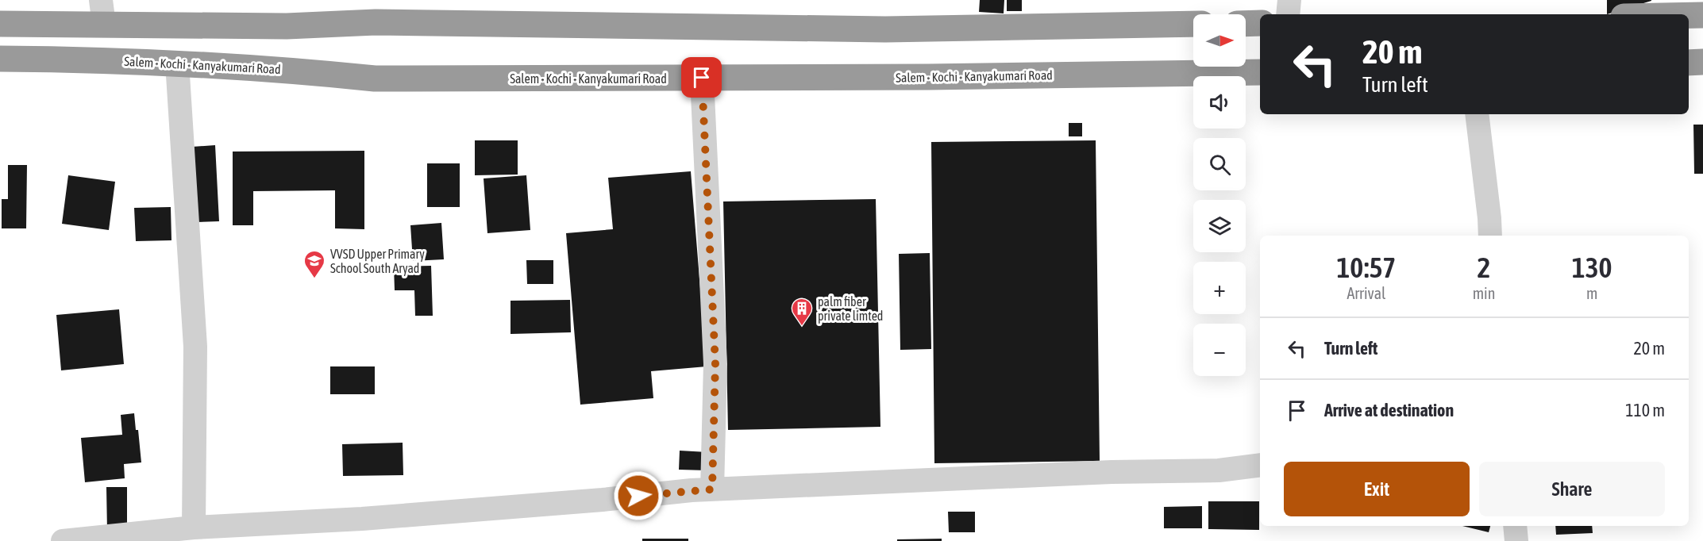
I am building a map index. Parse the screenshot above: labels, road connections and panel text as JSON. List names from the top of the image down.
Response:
{
  "streets": {
    "highway": ["Salem - Kochi - Kanyakumari Road"]
  },
  "places": {
    "school or university": ["VVSD Upper Primary School South Aryad"],
    "building": ["palm fiber private limted"]
  },
  "north": "right",
  "page": {
    "map_buttons": ["+", "−"],
    "turn": ["20 m", "Turn left"],
    "eta": [
      "10:57",
      "Arrival",
      "2",
      "min",
      "130",
      "m"
    ],
    "list": [
      {
        "name": "Turn left",
        "value": "20 m"
      },
      {
        "name": "Arrive at destination",
        "value": "110 m"
      }
    ],
    "buttons": ["Exit", "Share"]
  }
}
